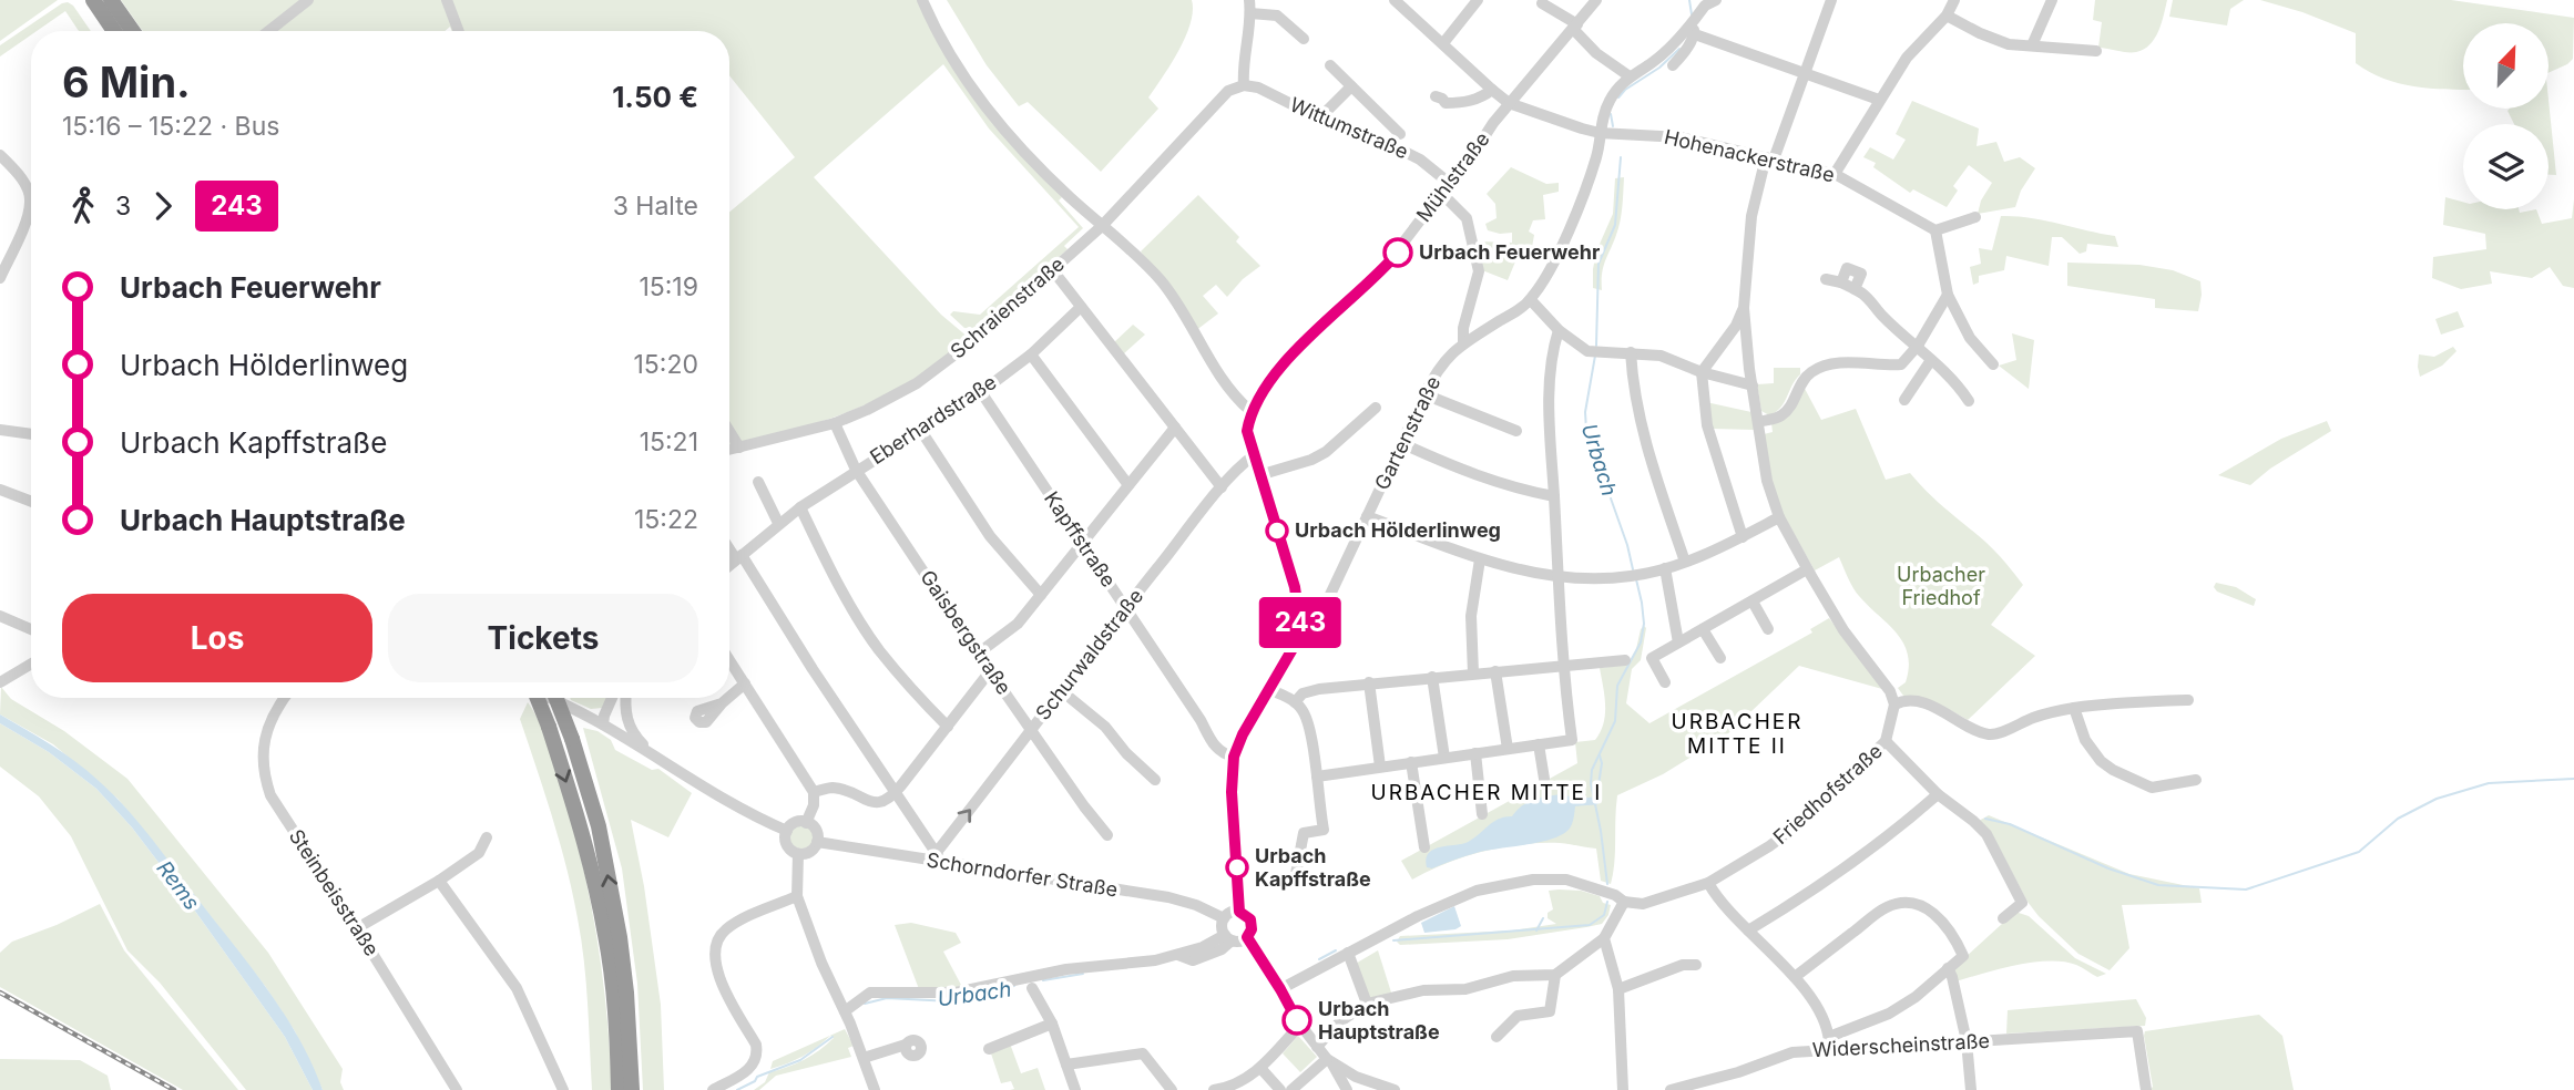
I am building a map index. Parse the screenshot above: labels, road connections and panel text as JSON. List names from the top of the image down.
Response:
{
  "streets": {
    "street": [
      "Wittumstraße",
      "Hohenackerstraße",
      "Mühlstraße",
      "Schraienstraße",
      "Eberhardstraße",
      "Gartenstraße",
      "Kapffstraße",
      "Gaisbergstraße",
      "Schurwaldstraße",
      "Friedhofstraße",
      "Schorndorfer Straße",
      "Steinbeisstraße",
      "Widerscheinstraße"
    ]
  },
  "crossings": [
    ["Wittumstraße", "Mühlstraße"],
    ["Wittumstraße", "Schraienstraße"],
    ["Wittumstraße", "Gartenstraße"],
    ["Hohenackerstraße", "Mühlstraße"],
    ["Hohenackerstraße", "Gartenstraße"],
    ["Schraienstraße", "Gaisbergstraße"],
    ["Eberhardstraße", "Kapffstraße"],
    ["Eberhardstraße", "Gaisbergstraße"],
    ["Kapffstraße", "Schurwaldstraße"],
    ["Gaisbergstraße", "Schurwaldstraße"],
    ["Schurwaldstraße", "Schorndorfer Straße"]
  ],
  "districts": ["URBACHER MITTE II", "URBACHER MITTE I"],
  "water": ["Urbach", "Rems"],
  "parks": ["Urbacher Friedhof"],
  "places": [
    "Urbach Feuerwehr",
    "Urbach Hölderlinweg",
    "Urbach Kapffstraße",
    "Urbach Hauptstraße"
  ],
  "lines": ["bus line 243"],
  "north": "top right",
  "page": {
    "on_map": "243",
    "heading": ["6 Min.", "15:16 – 15:22 · Bus", "1.50 €"],
    "legs": ["3", "243", "3 Halte"],
    "list": [
      {
        "name": "Urbach Feuerwehr",
        "value": "15:19"
      },
      {
        "name": "Urbach Hölderlinweg",
        "value": "15:20"
      },
      {
        "name": "Urbach Kapffstraße",
        "value": "15:21"
      },
      {
        "name": "Urbach Hauptstraße",
        "value": "15:22"
      }
    ],
    "buttons": ["Los", "Tickets"]
  }
}
